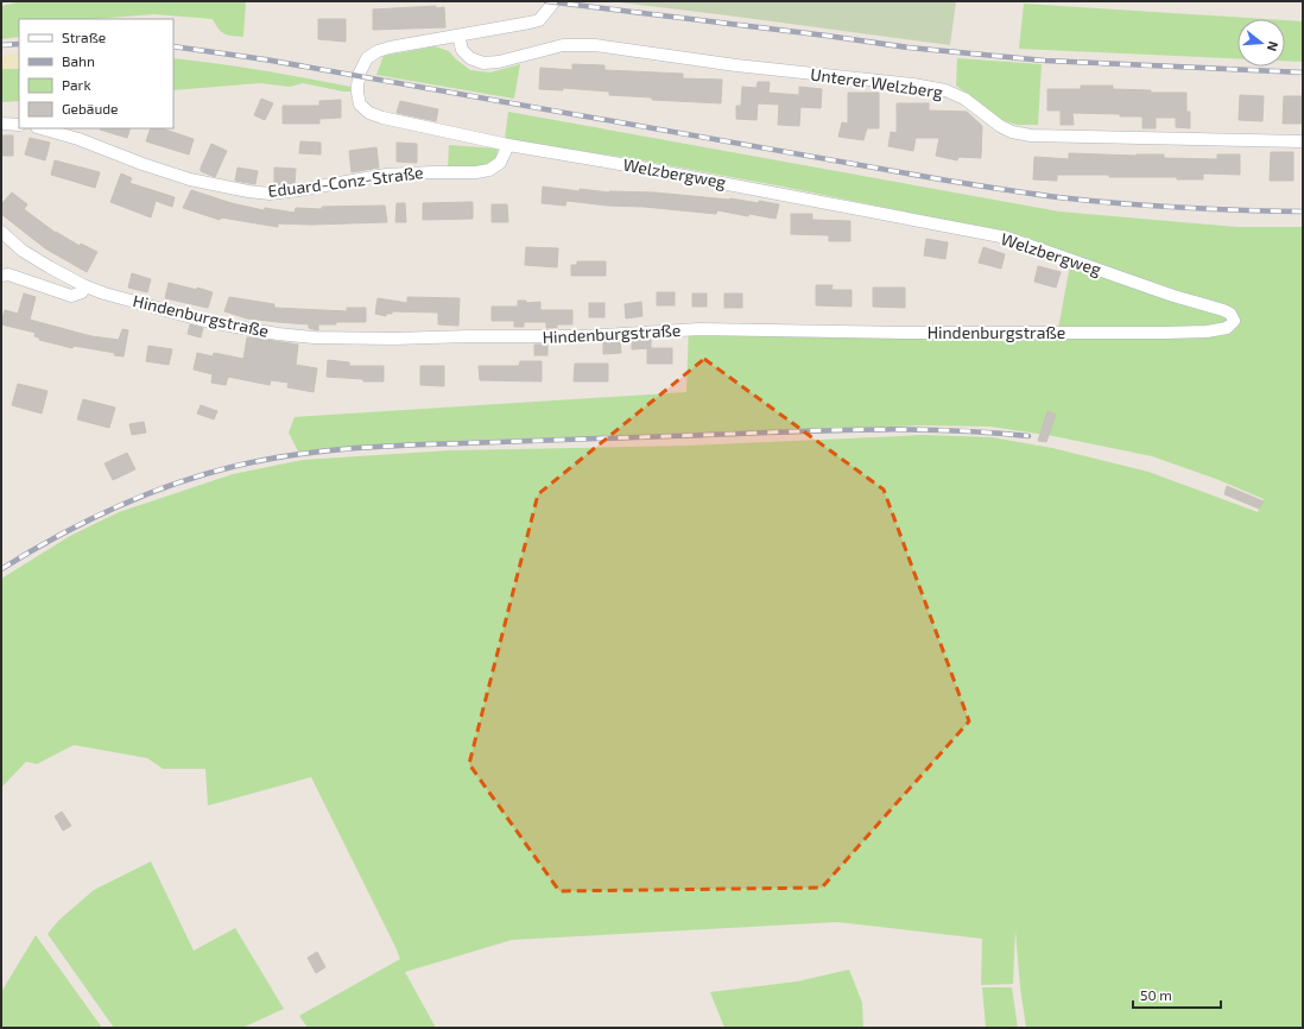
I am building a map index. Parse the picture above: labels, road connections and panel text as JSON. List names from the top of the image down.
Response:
{
  "streets": {
    "street": [
      "Unterer Welzberg",
      "Welzbergweg",
      "Eduard-Conz-Straße",
      "Hindenburgstraße"
    ]
  },
  "crossings": [
    ["Unterer Welzberg", "Welzbergweg"],
    ["Welzbergweg", "Eduard-Conz-Straße"],
    ["Welzbergweg", "Hindenburgstraße"]
  ],
  "legend": [
    "Straße",
    "Bahn",
    "Park",
    "Gebäude"
  ],
  "scale_bar": "50 m",
  "north": "right"
}
